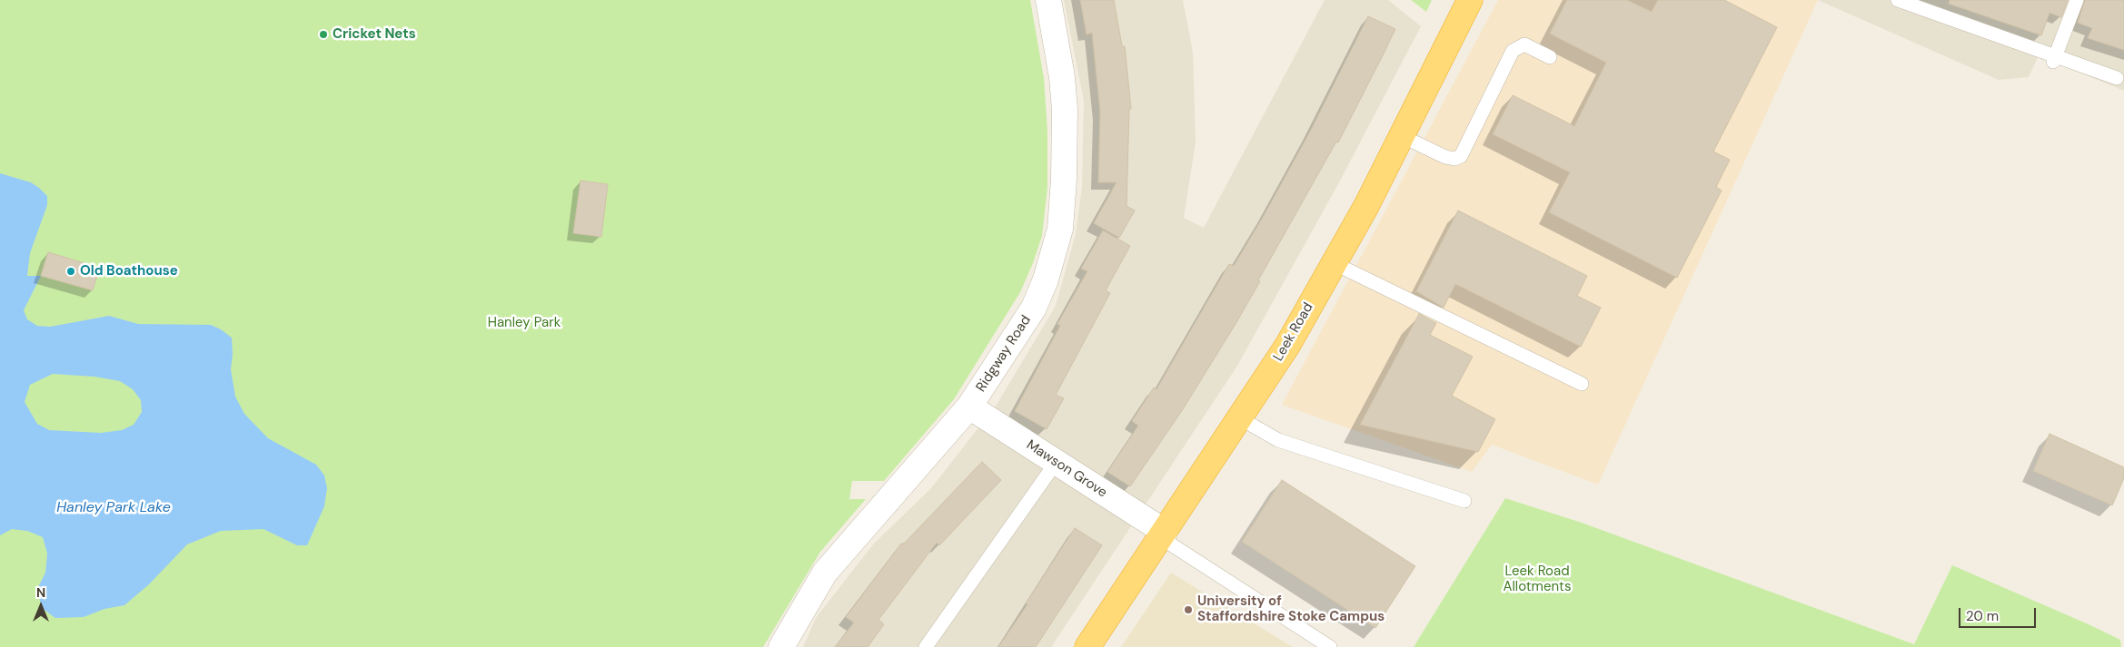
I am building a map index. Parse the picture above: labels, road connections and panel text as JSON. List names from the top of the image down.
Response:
{
  "streets": {
    "highway": ["Leek Road"],
    "street": ["Ridgway Road", "Mawson Grove"]
  },
  "crossings": [
    ["Leek Road", "Mawson Grove"],
    ["Ridgway Road", "Mawson Grove"]
  ],
  "water": ["Hanley Park Lake"],
  "parks": ["Hanley Park", "Leek Road Allotments"],
  "places": ["Cricket Nets", "Old Boathouse", "University of Staffordshire Stoke Campus"],
  "scale_bar": "20 m",
  "north": "top"
}
